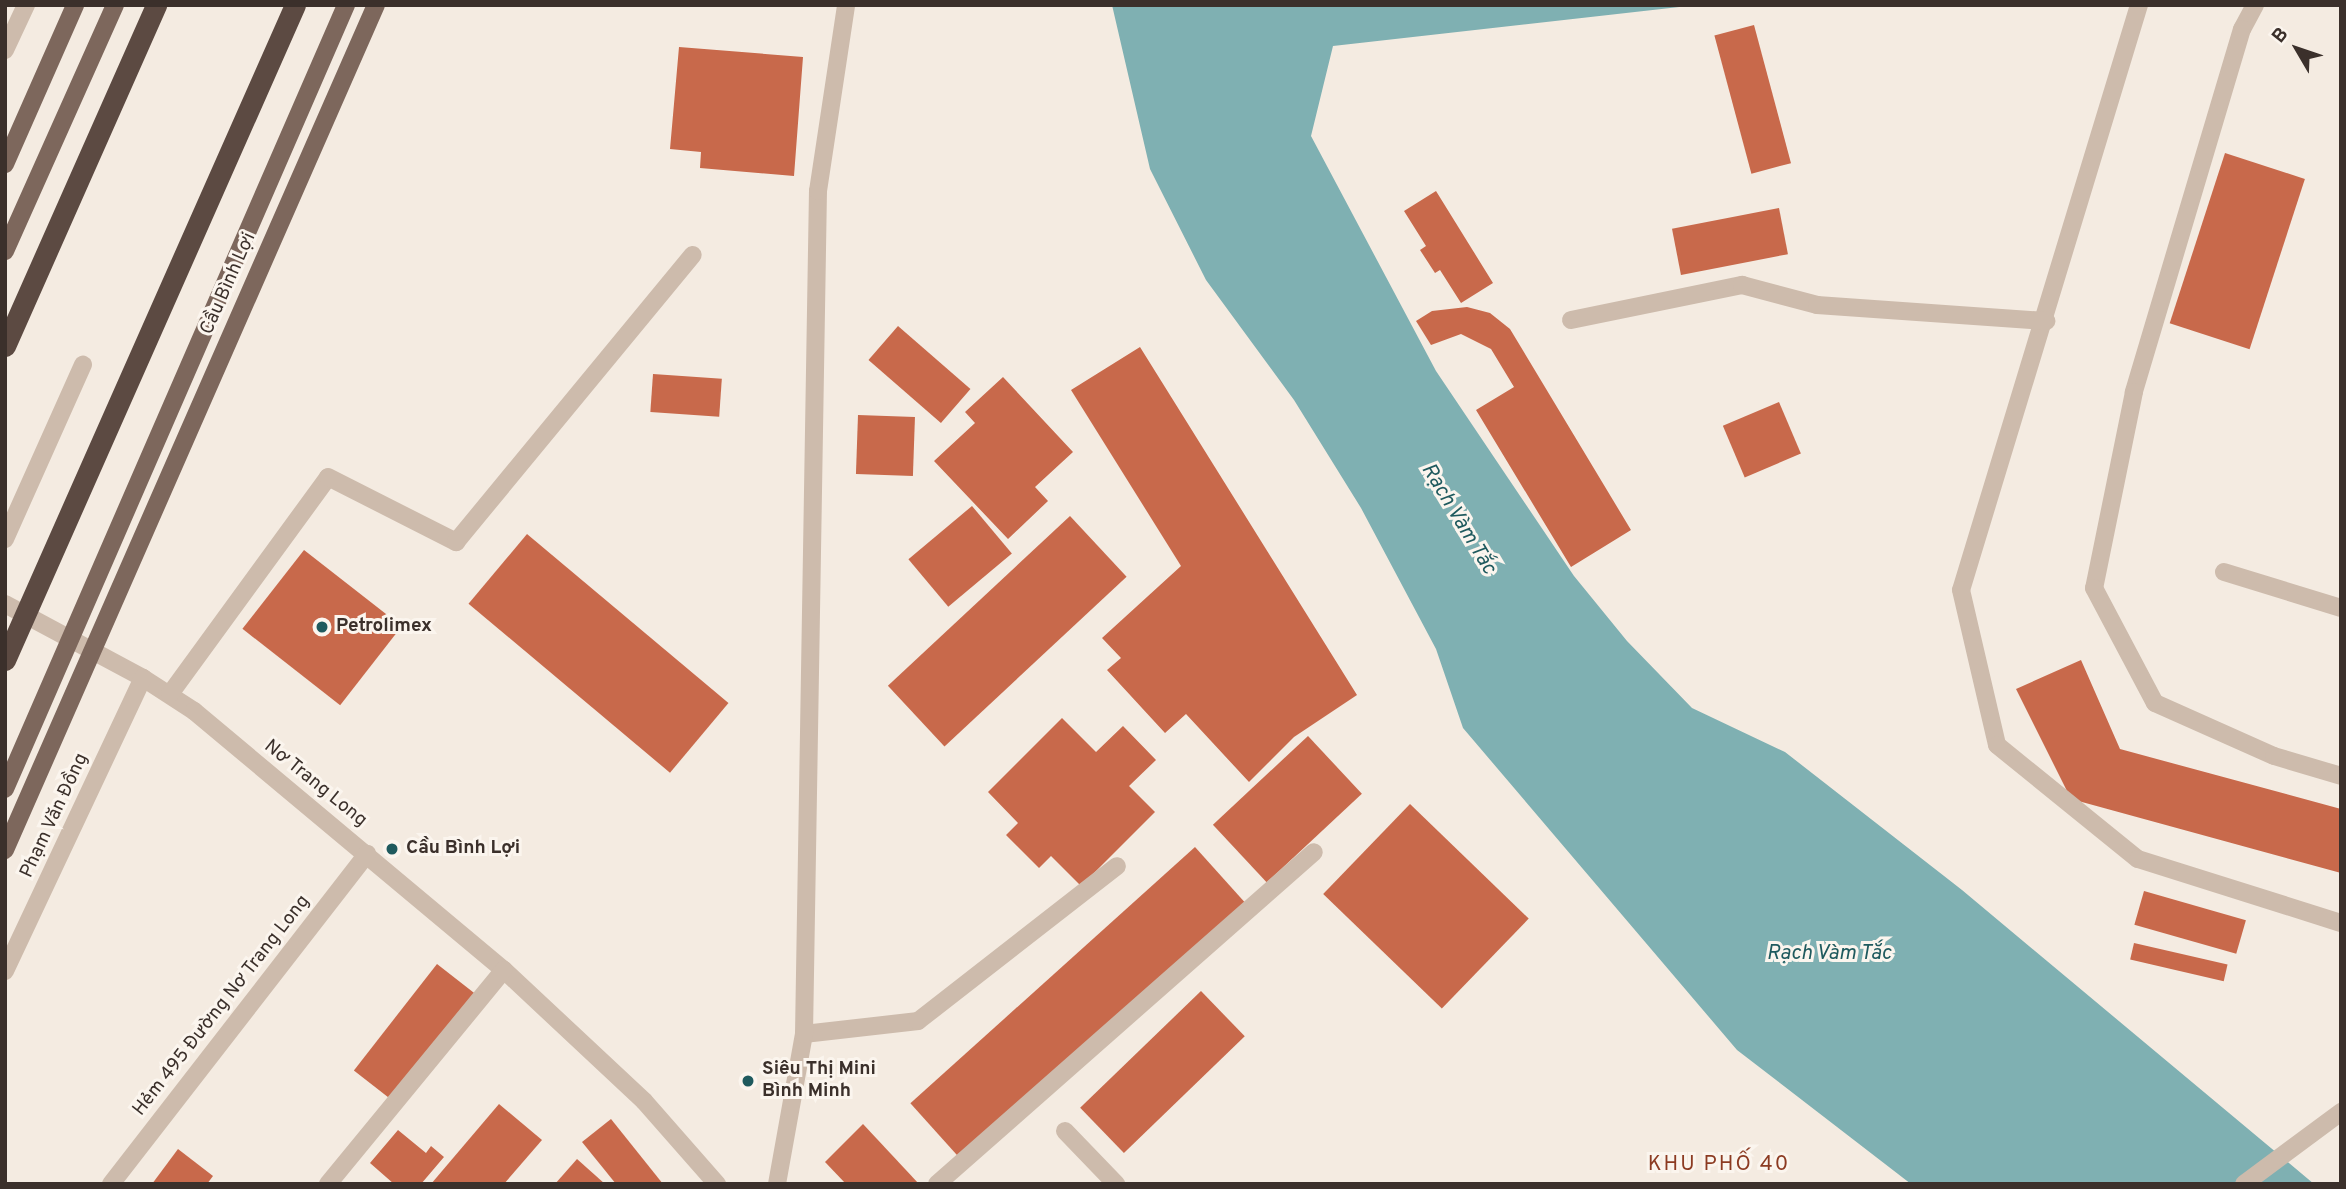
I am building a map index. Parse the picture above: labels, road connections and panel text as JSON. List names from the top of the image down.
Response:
{
  "streets": {
    "main road": ["Cầu Bình Lợi"],
    "street": ["Nơ Trang Long", "Phạm Văn Đồng", "Hẻm 495 Đường Nơ Trang Long"]
  },
  "crossings": [
    ["Nơ Trang Long", "Phạm Văn Đồng"],
    ["Nơ Trang Long", "Hẻm 495 Đường Nơ Trang Long"]
  ],
  "districts": ["KHU PHỐ 40"],
  "water": ["Rạch Vàm Tắc"],
  "places": ["Petrolimex", "Cầu Bình Lợi", "Siêu Thị Mini Bình Minh"],
  "north": "top left"
}
